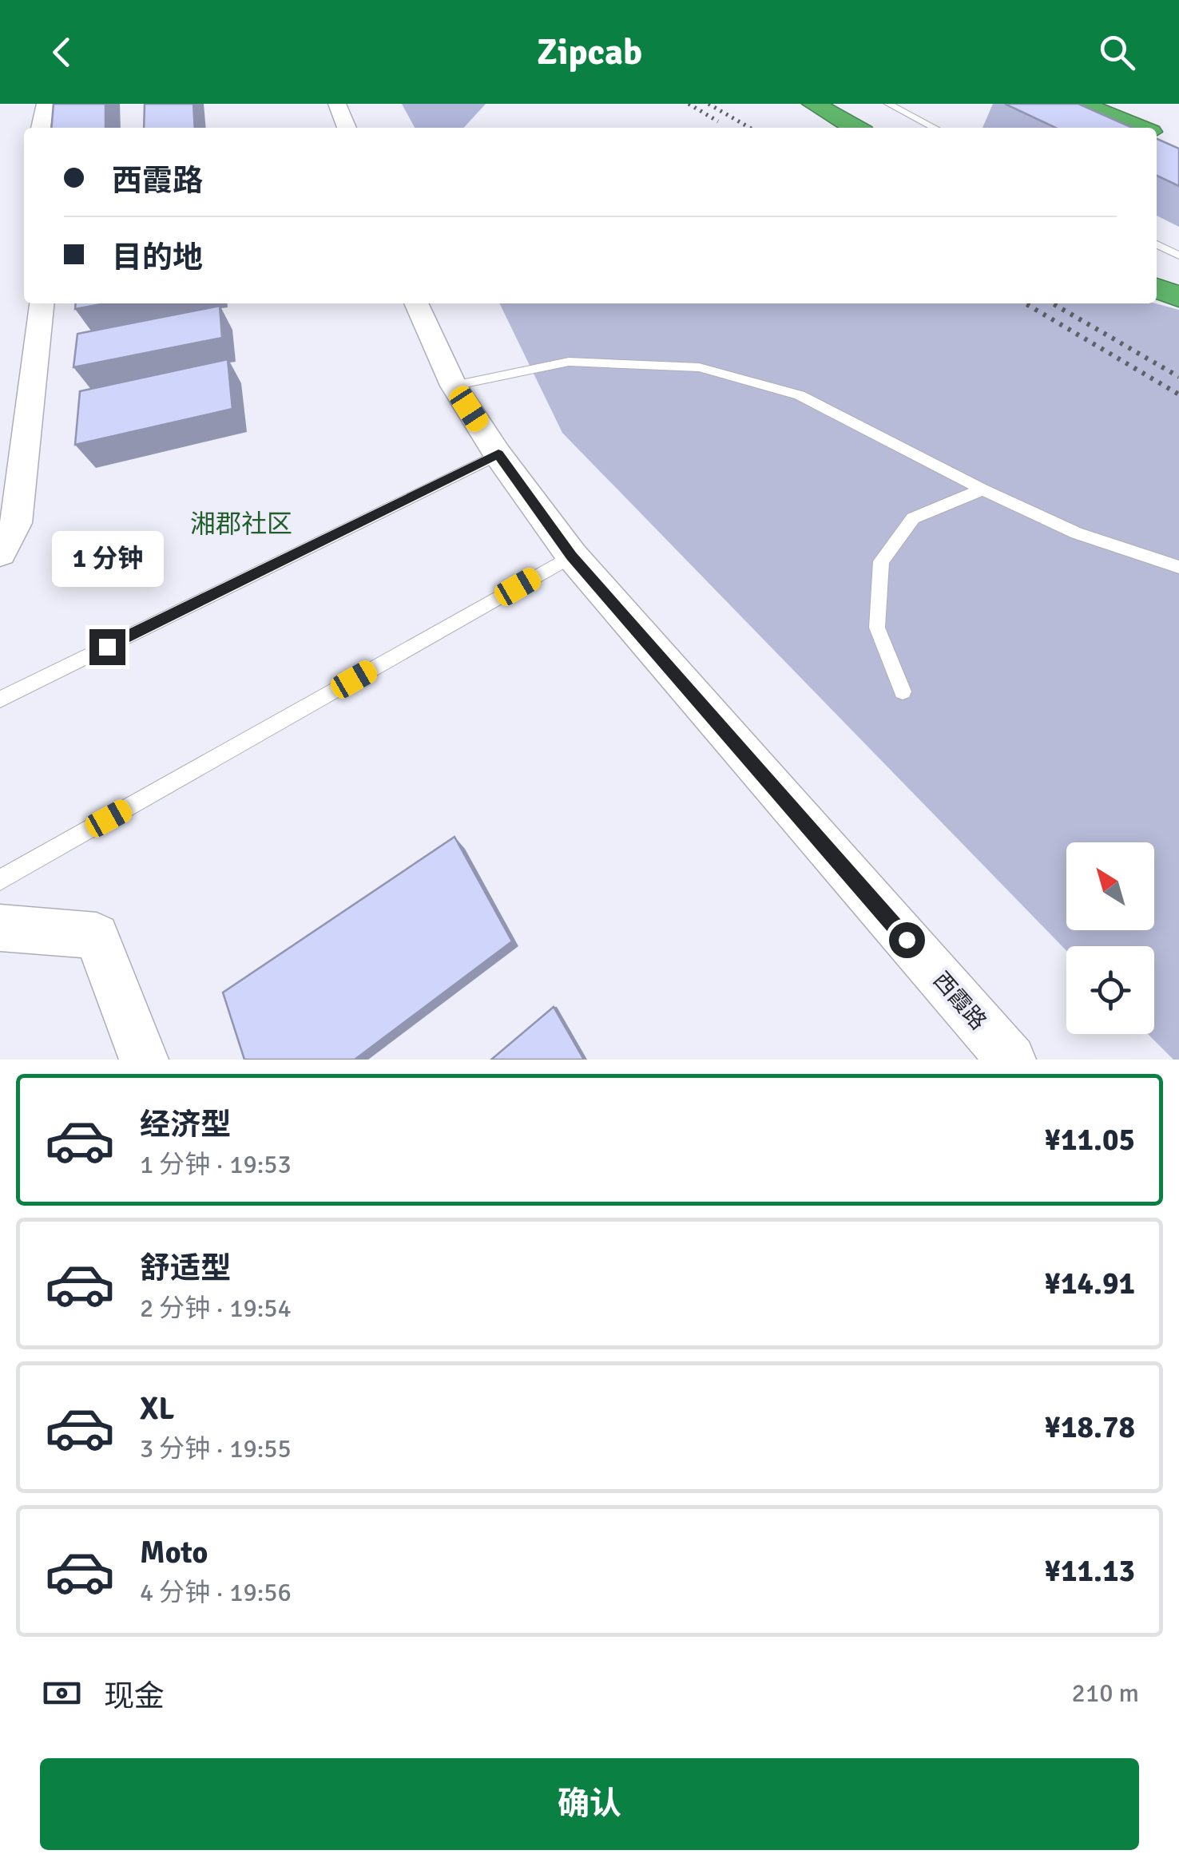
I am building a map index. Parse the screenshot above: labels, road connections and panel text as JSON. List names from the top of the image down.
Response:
{
  "streets": {
    "street": ["西霞路"]
  },
  "districts": ["湘郡社区"],
  "north": "top left",
  "page": {
    "header": "Zipcab",
    "banner": ["西霞路", "目的地"],
    "bubble": "1 分钟",
    "list": [
      {
        "name": "经济型",
        "note": "1 分钟 · 19:53",
        "value": "¥11.05"
      },
      {
        "name": "舒适型",
        "note": "2 分钟 · 19:54",
        "value": "¥14.91"
      },
      {
        "name": "XL",
        "note": "3 分钟 · 19:55",
        "value": "¥18.78"
      },
      {
        "name": "Moto",
        "note": "4 分钟 · 19:56",
        "value": "¥11.13"
      }
    ],
    "pay": ["现金", "210 m"],
    "buttons": "确认"
  }
}
